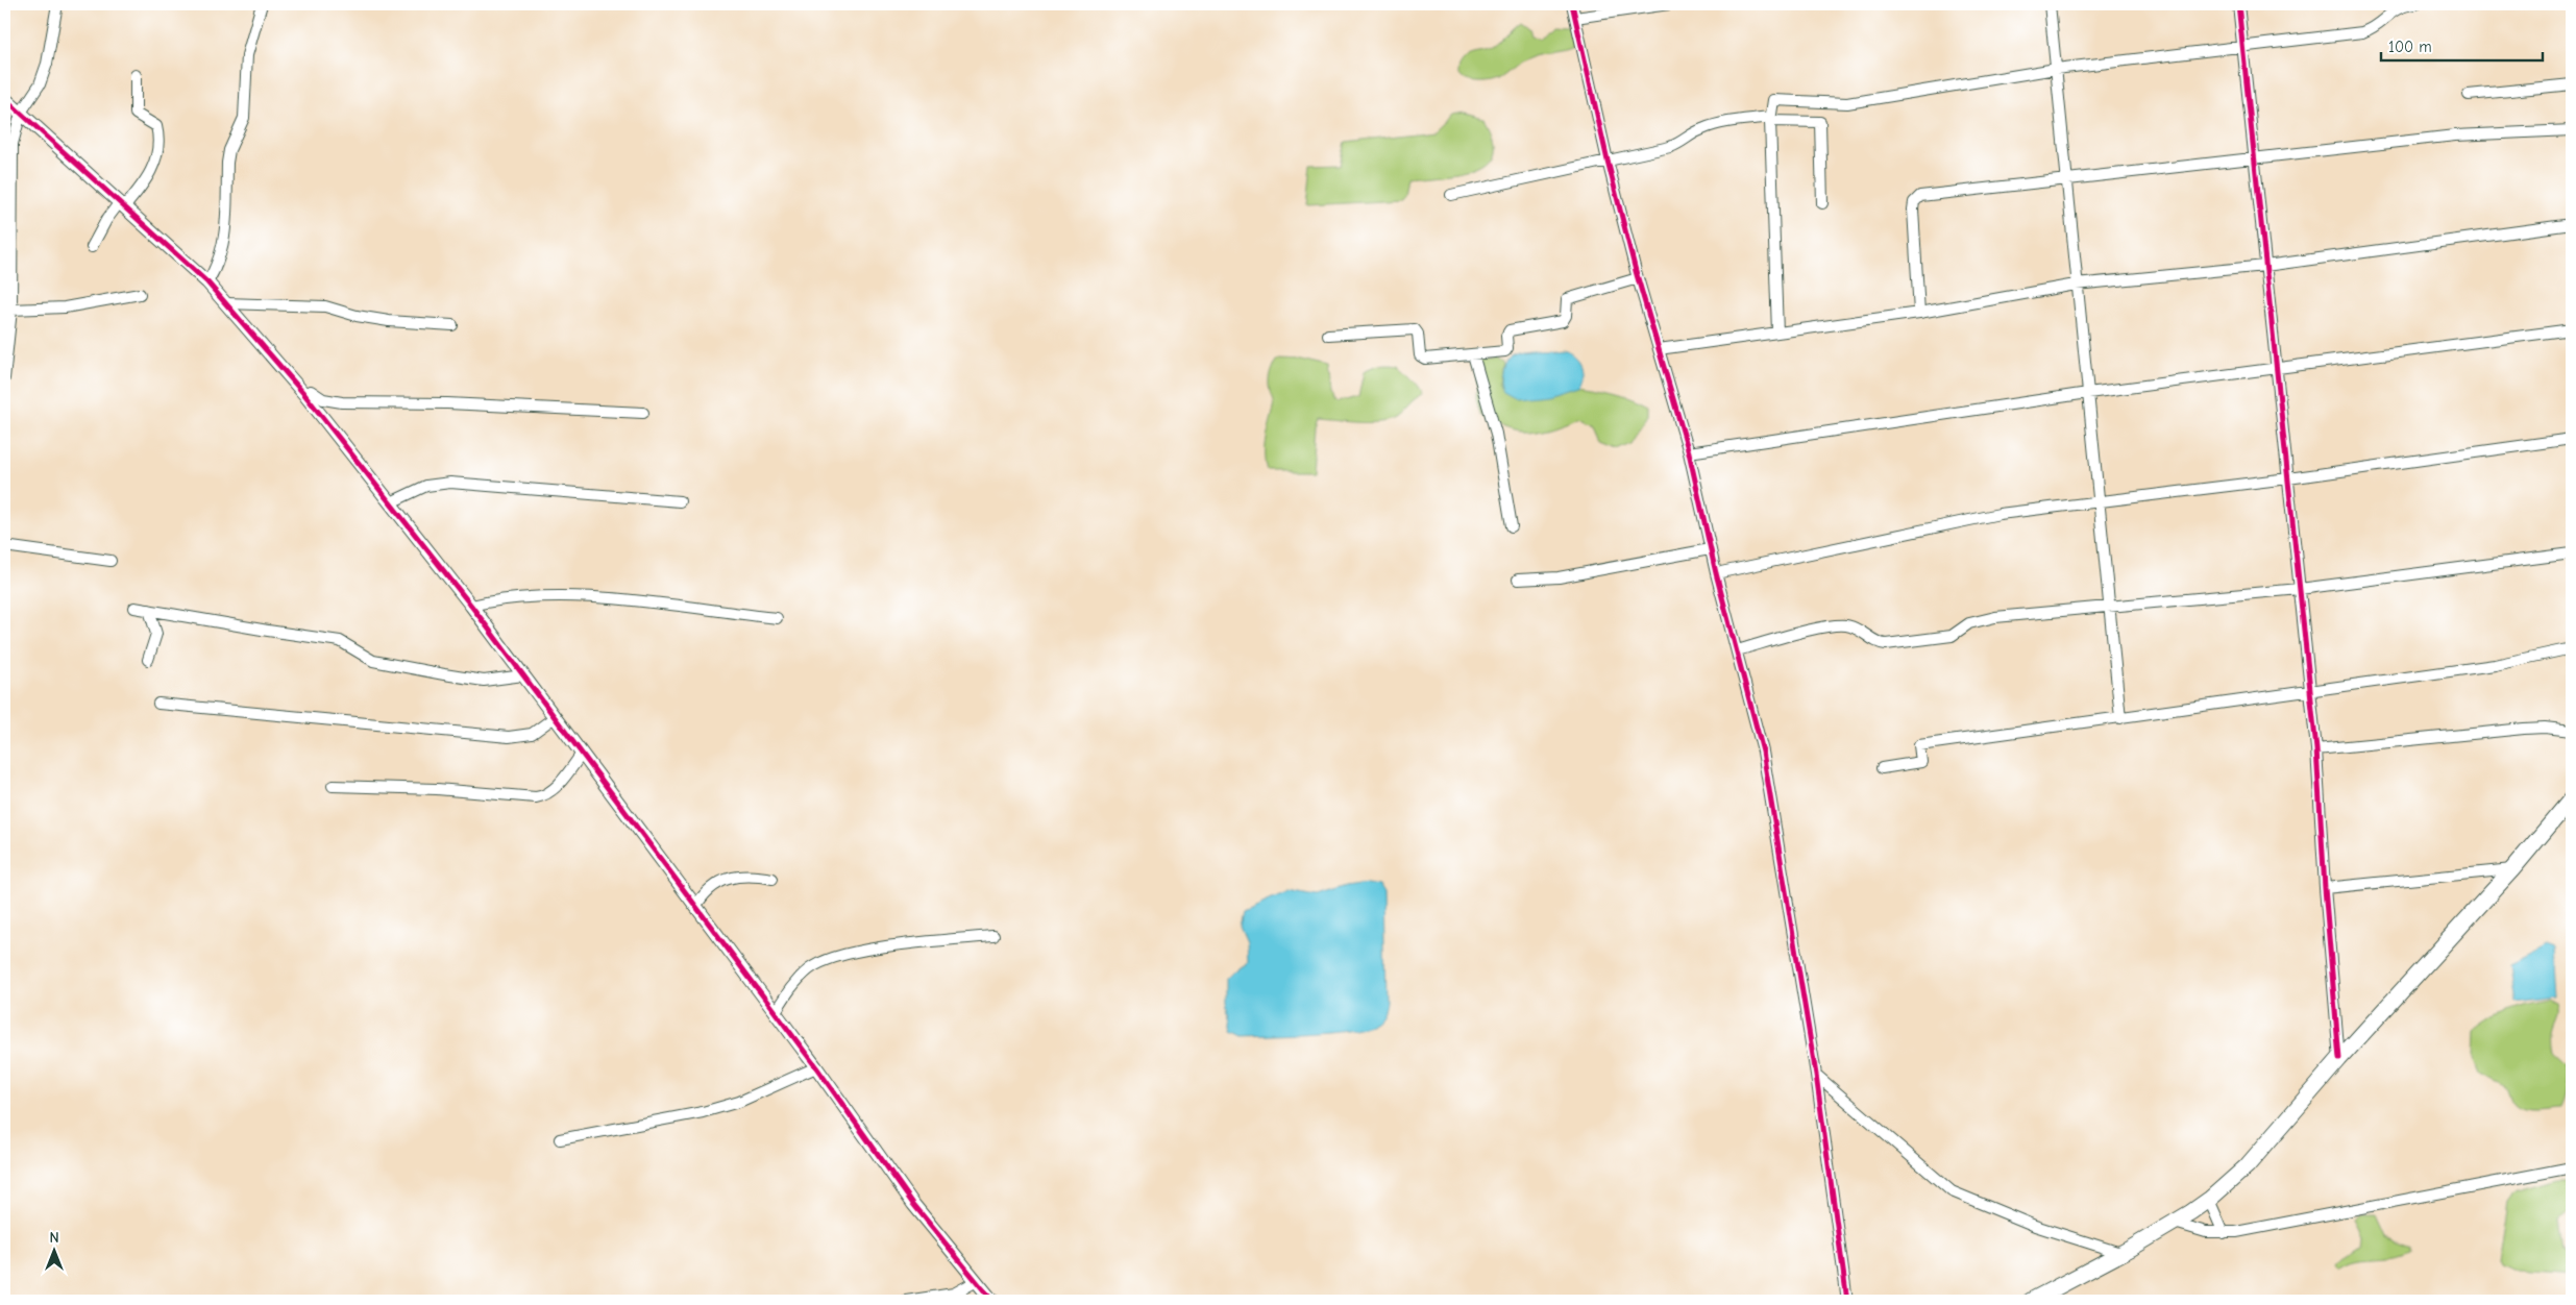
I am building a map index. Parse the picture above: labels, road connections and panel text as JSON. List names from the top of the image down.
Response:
{
  "scale_bar": "100 m",
  "north": "top"
}
